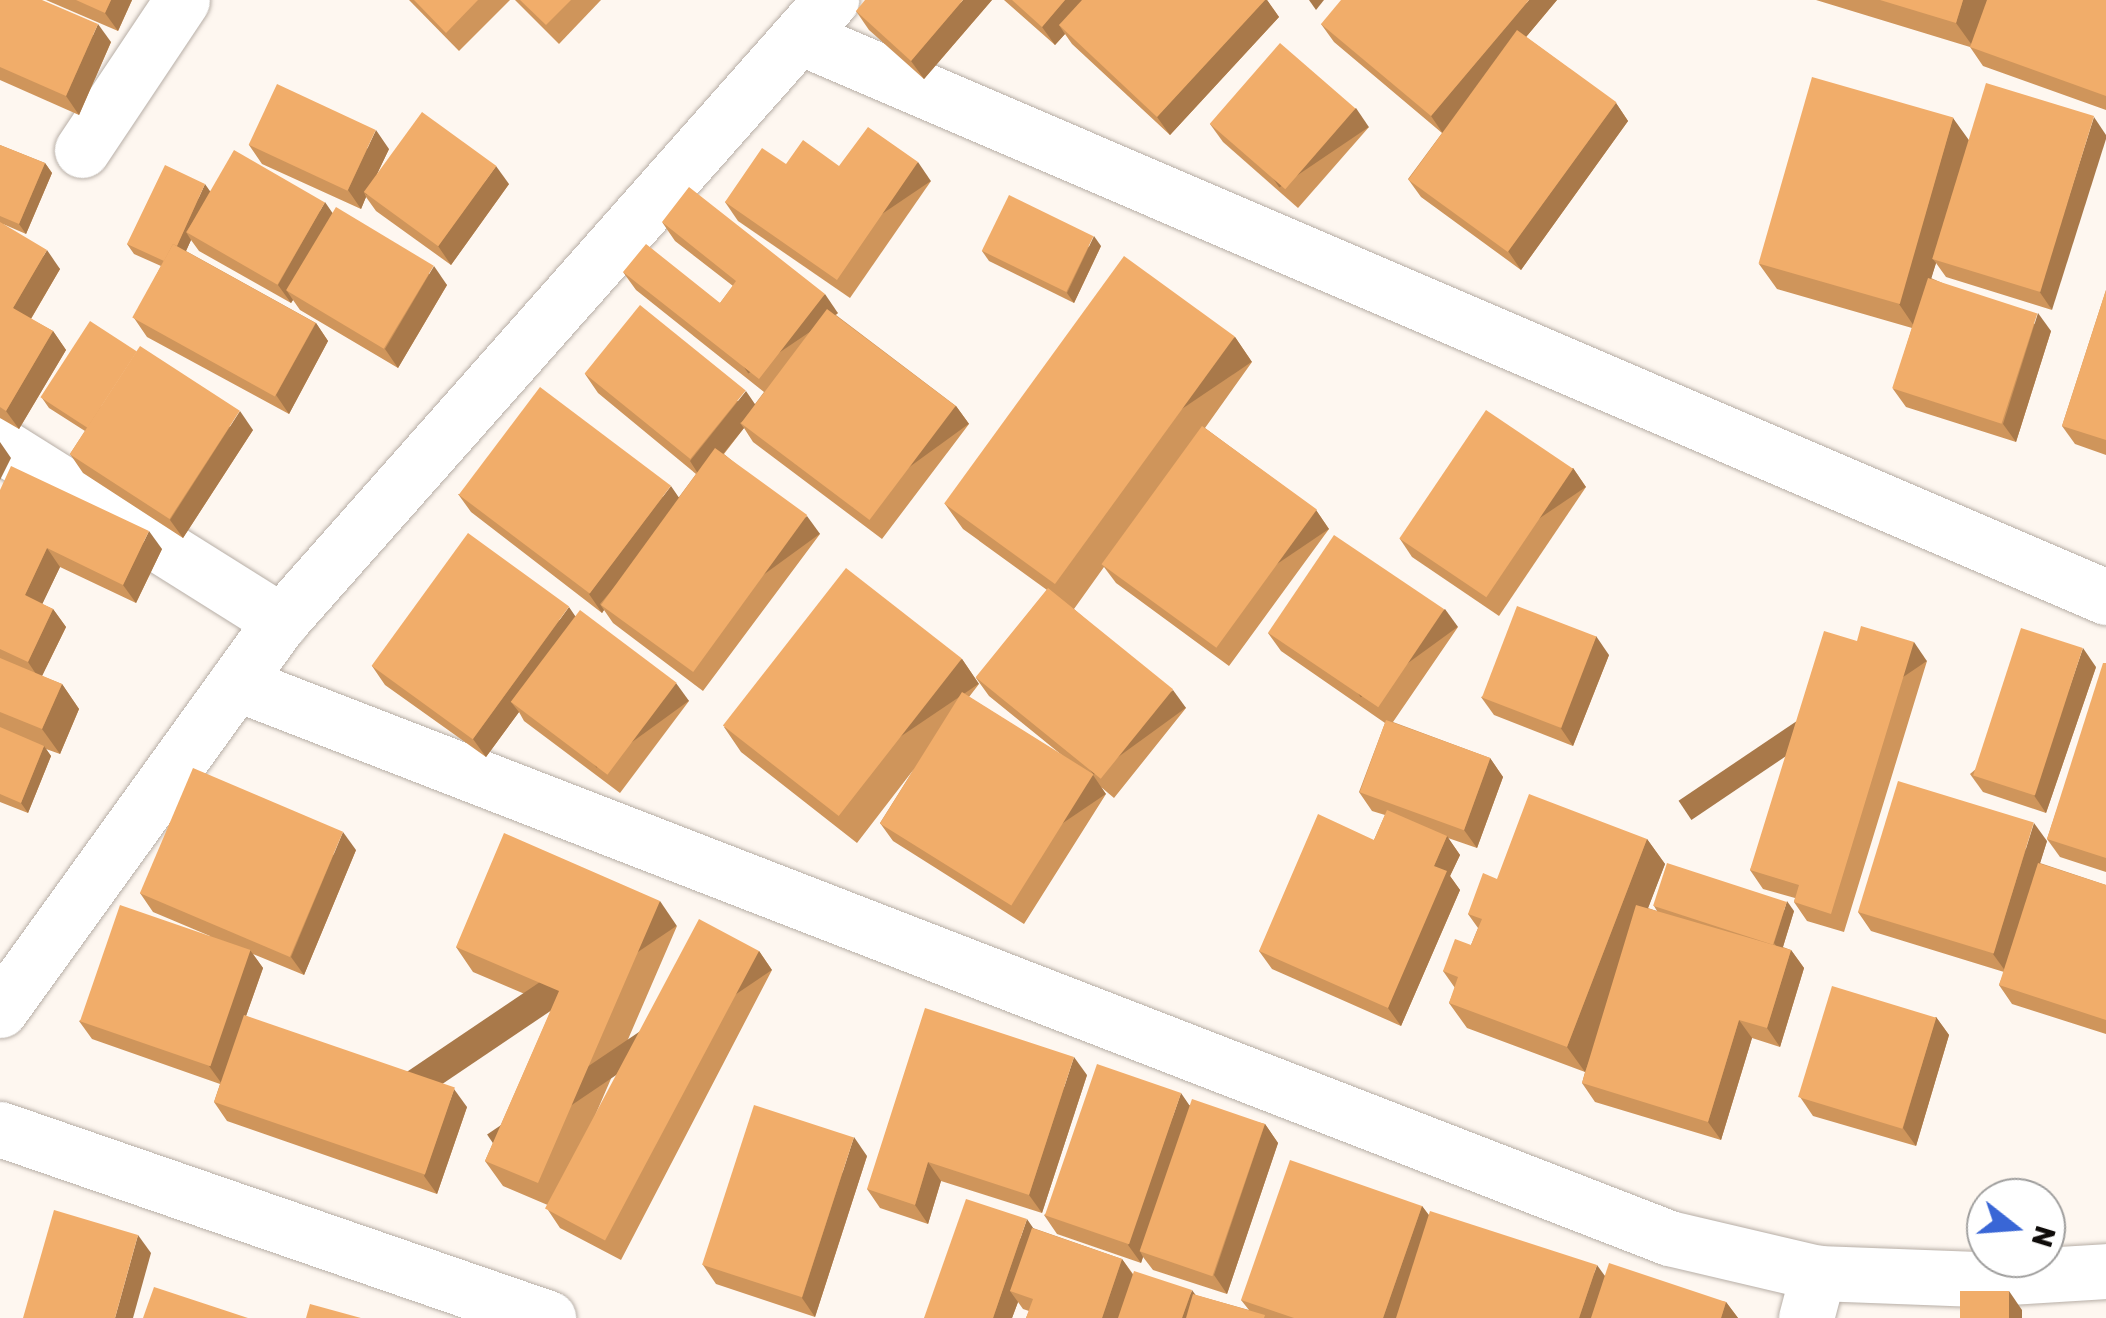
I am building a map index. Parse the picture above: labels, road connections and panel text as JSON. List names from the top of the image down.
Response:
{
  "north": "right"
}
